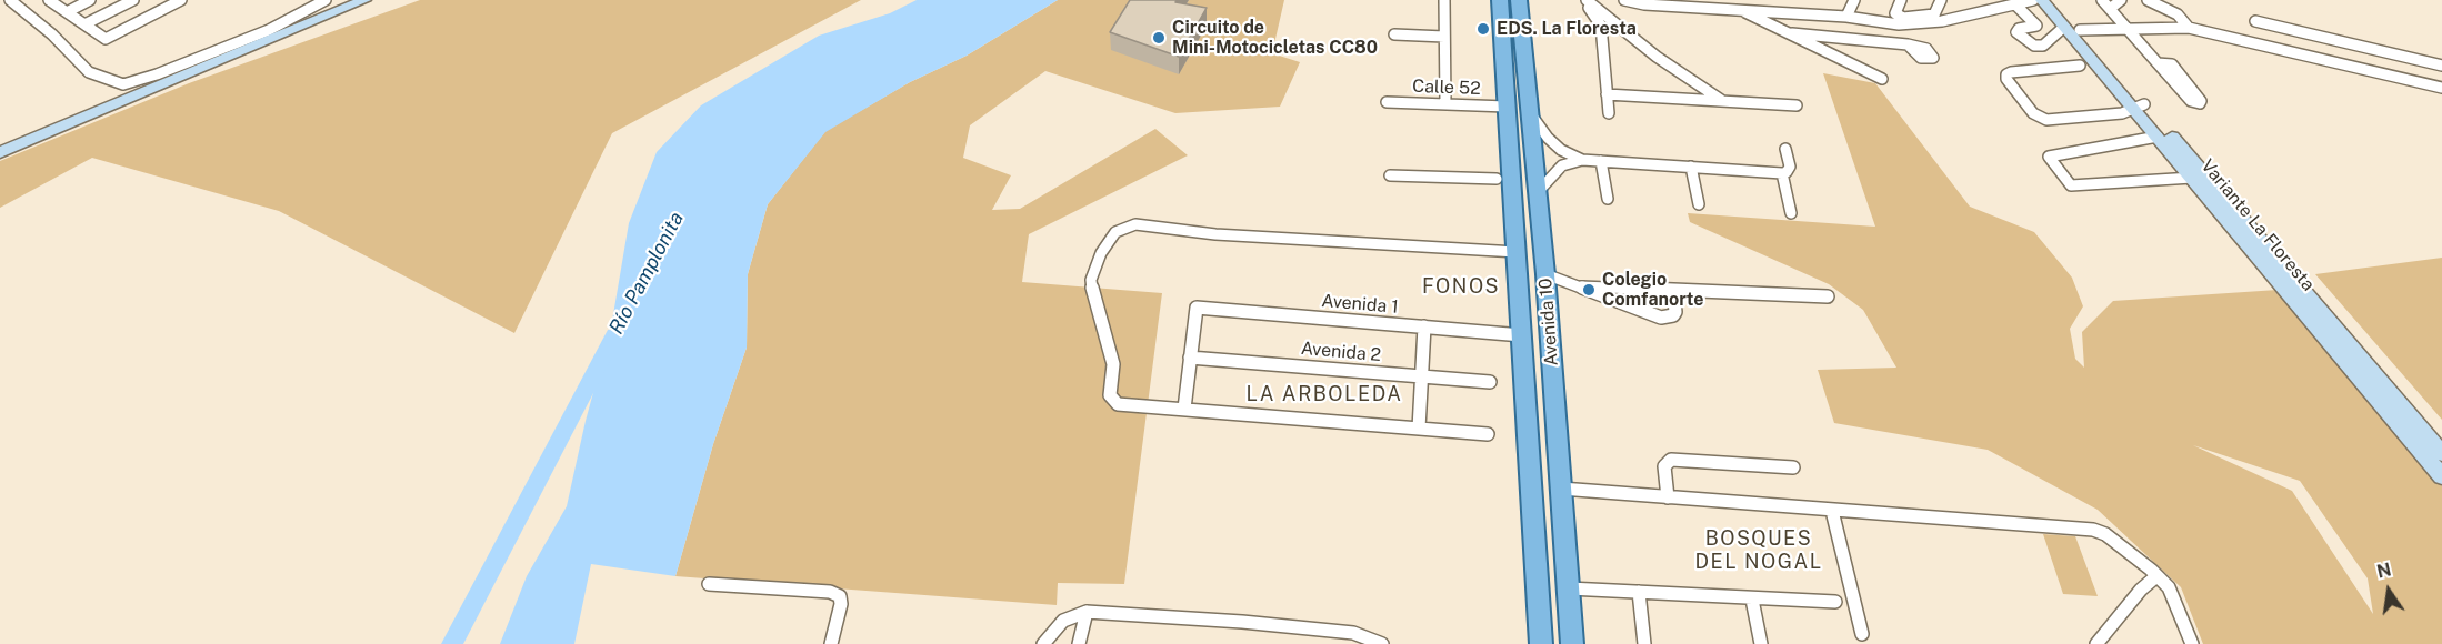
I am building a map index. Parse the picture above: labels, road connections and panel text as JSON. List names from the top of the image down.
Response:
{
  "streets": {
    "main road": ["Variante La Floresta", "Avenida 10"],
    "street": ["Calle 52", "Avenida 1", "Avenida 2"]
  },
  "crossings": [
    ["Calle 52", "Avenida 10"],
    ["Avenida 1", "Avenida 10"],
    ["Avenida 1", "Avenida 2"]
  ],
  "districts": ["FONOS", "LA ARBOLEDA", "BOSQUES DEL NOGAL"],
  "water": ["Río Pamplonita"],
  "places": ["EDS. La Floresta", "Circuito de Mini-Motocicletas CC80", "Colegio Comfanorte"],
  "north": "top"
}
